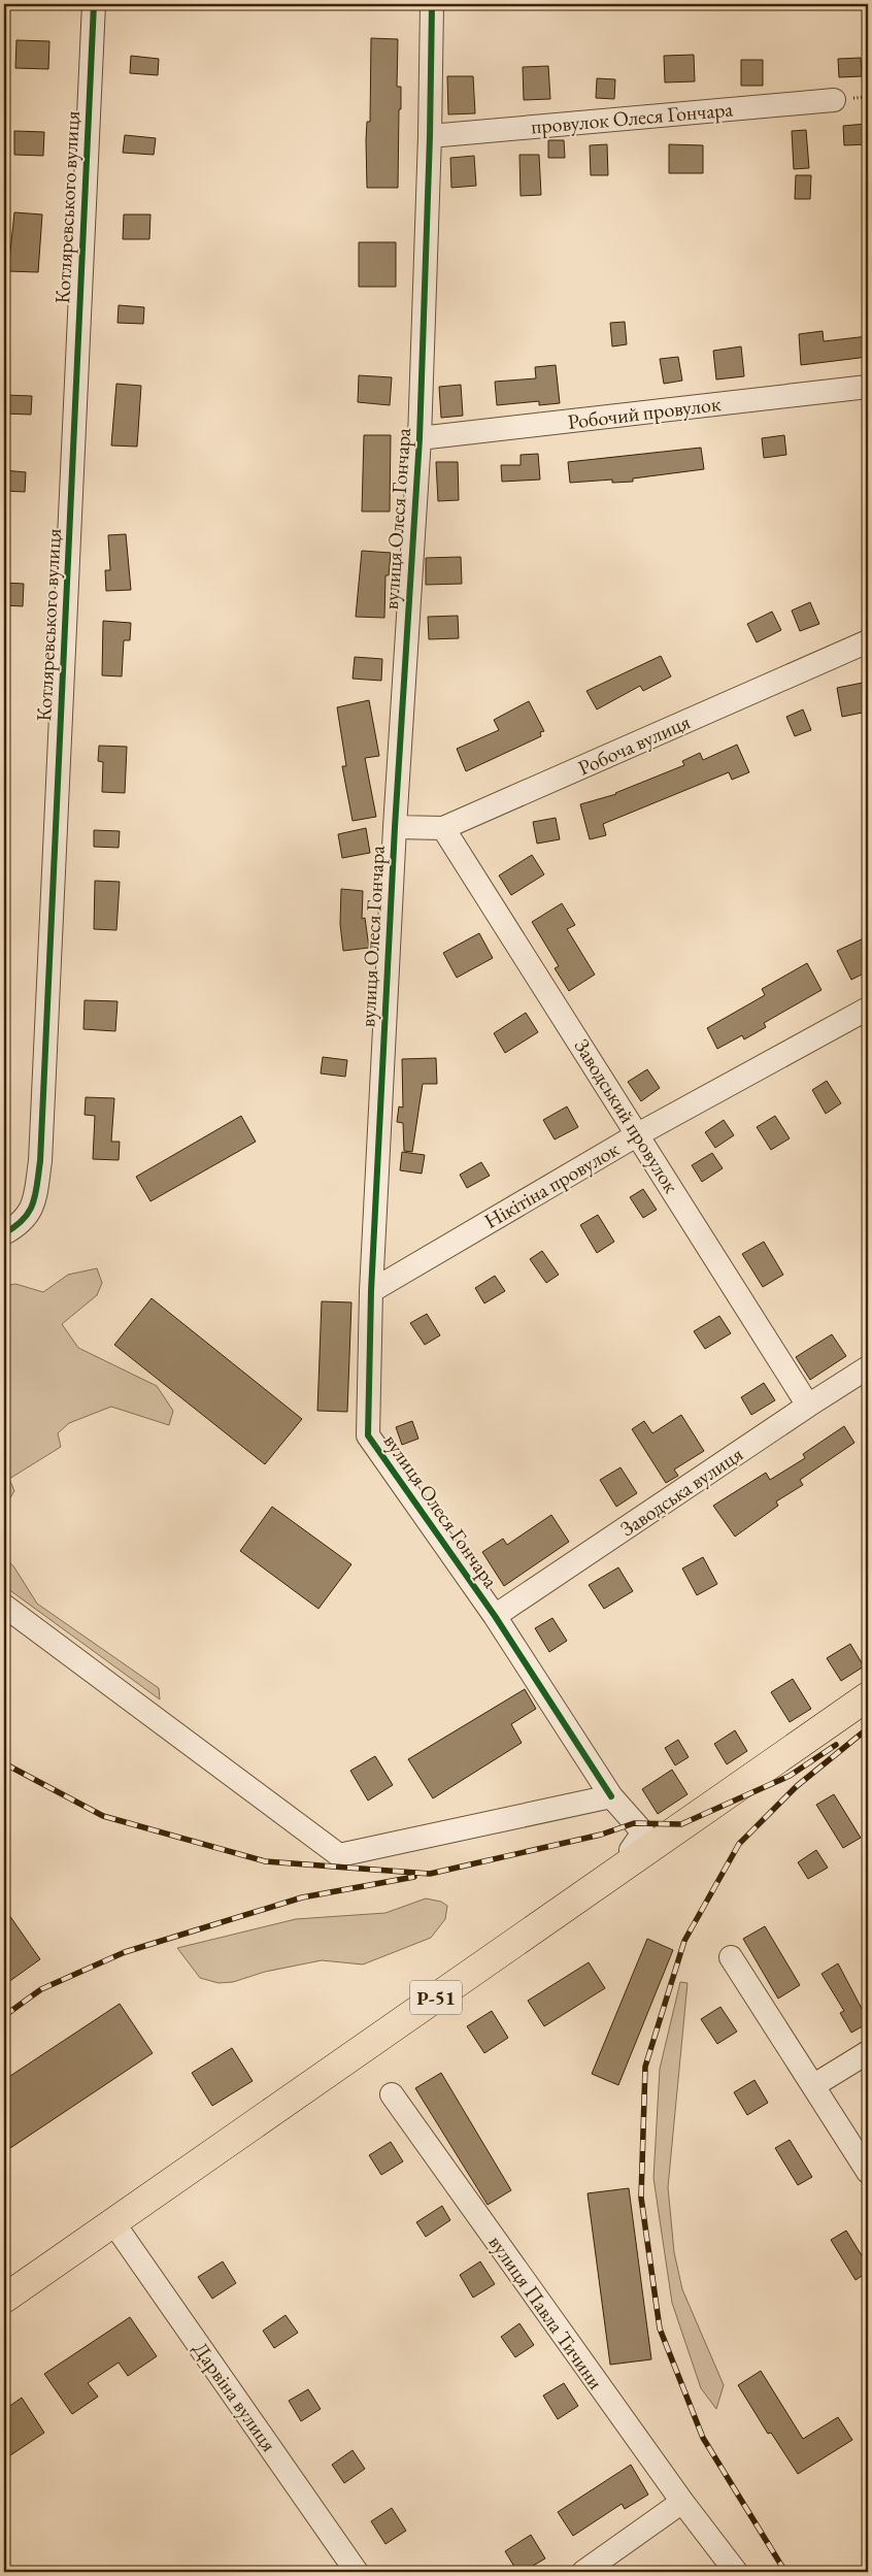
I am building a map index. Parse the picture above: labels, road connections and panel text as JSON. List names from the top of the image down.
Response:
{
  "streets": {
    "main road": ["Р-51"],
    "street": [
      "провулок Олеся Гончара",
      "Котляревського вулиця",
      "Робочий провулок",
      "вулиця Олеся Гончара",
      "Робоча вулиця",
      "Заводський провулок",
      "Нікітіна провулок",
      "Заводська вулиця",
      "вулиця Павла Тичини",
      "Дарвіна вулиця"
    ]
  },
  "crossings": [
    ["провулок Олеся Гончара", "вулиця Олеся Гончара"],
    ["Робочий провулок", "вулиця Олеся Гончара"],
    ["вулиця Олеся Гончара", "Робоча вулиця"],
    ["вулиця Олеся Гончара", "Нікітіна провулок"],
    ["вулиця Олеся Гончара", "Заводська вулиця"],
    ["Робоча вулиця", "Заводський провулок"],
    ["Заводський провулок", "Нікітіна провулок"],
    ["Заводський провулок", "Заводська вулиця"],
    ["Р-51", "Дарвіна вулиця"]
  ]
}
